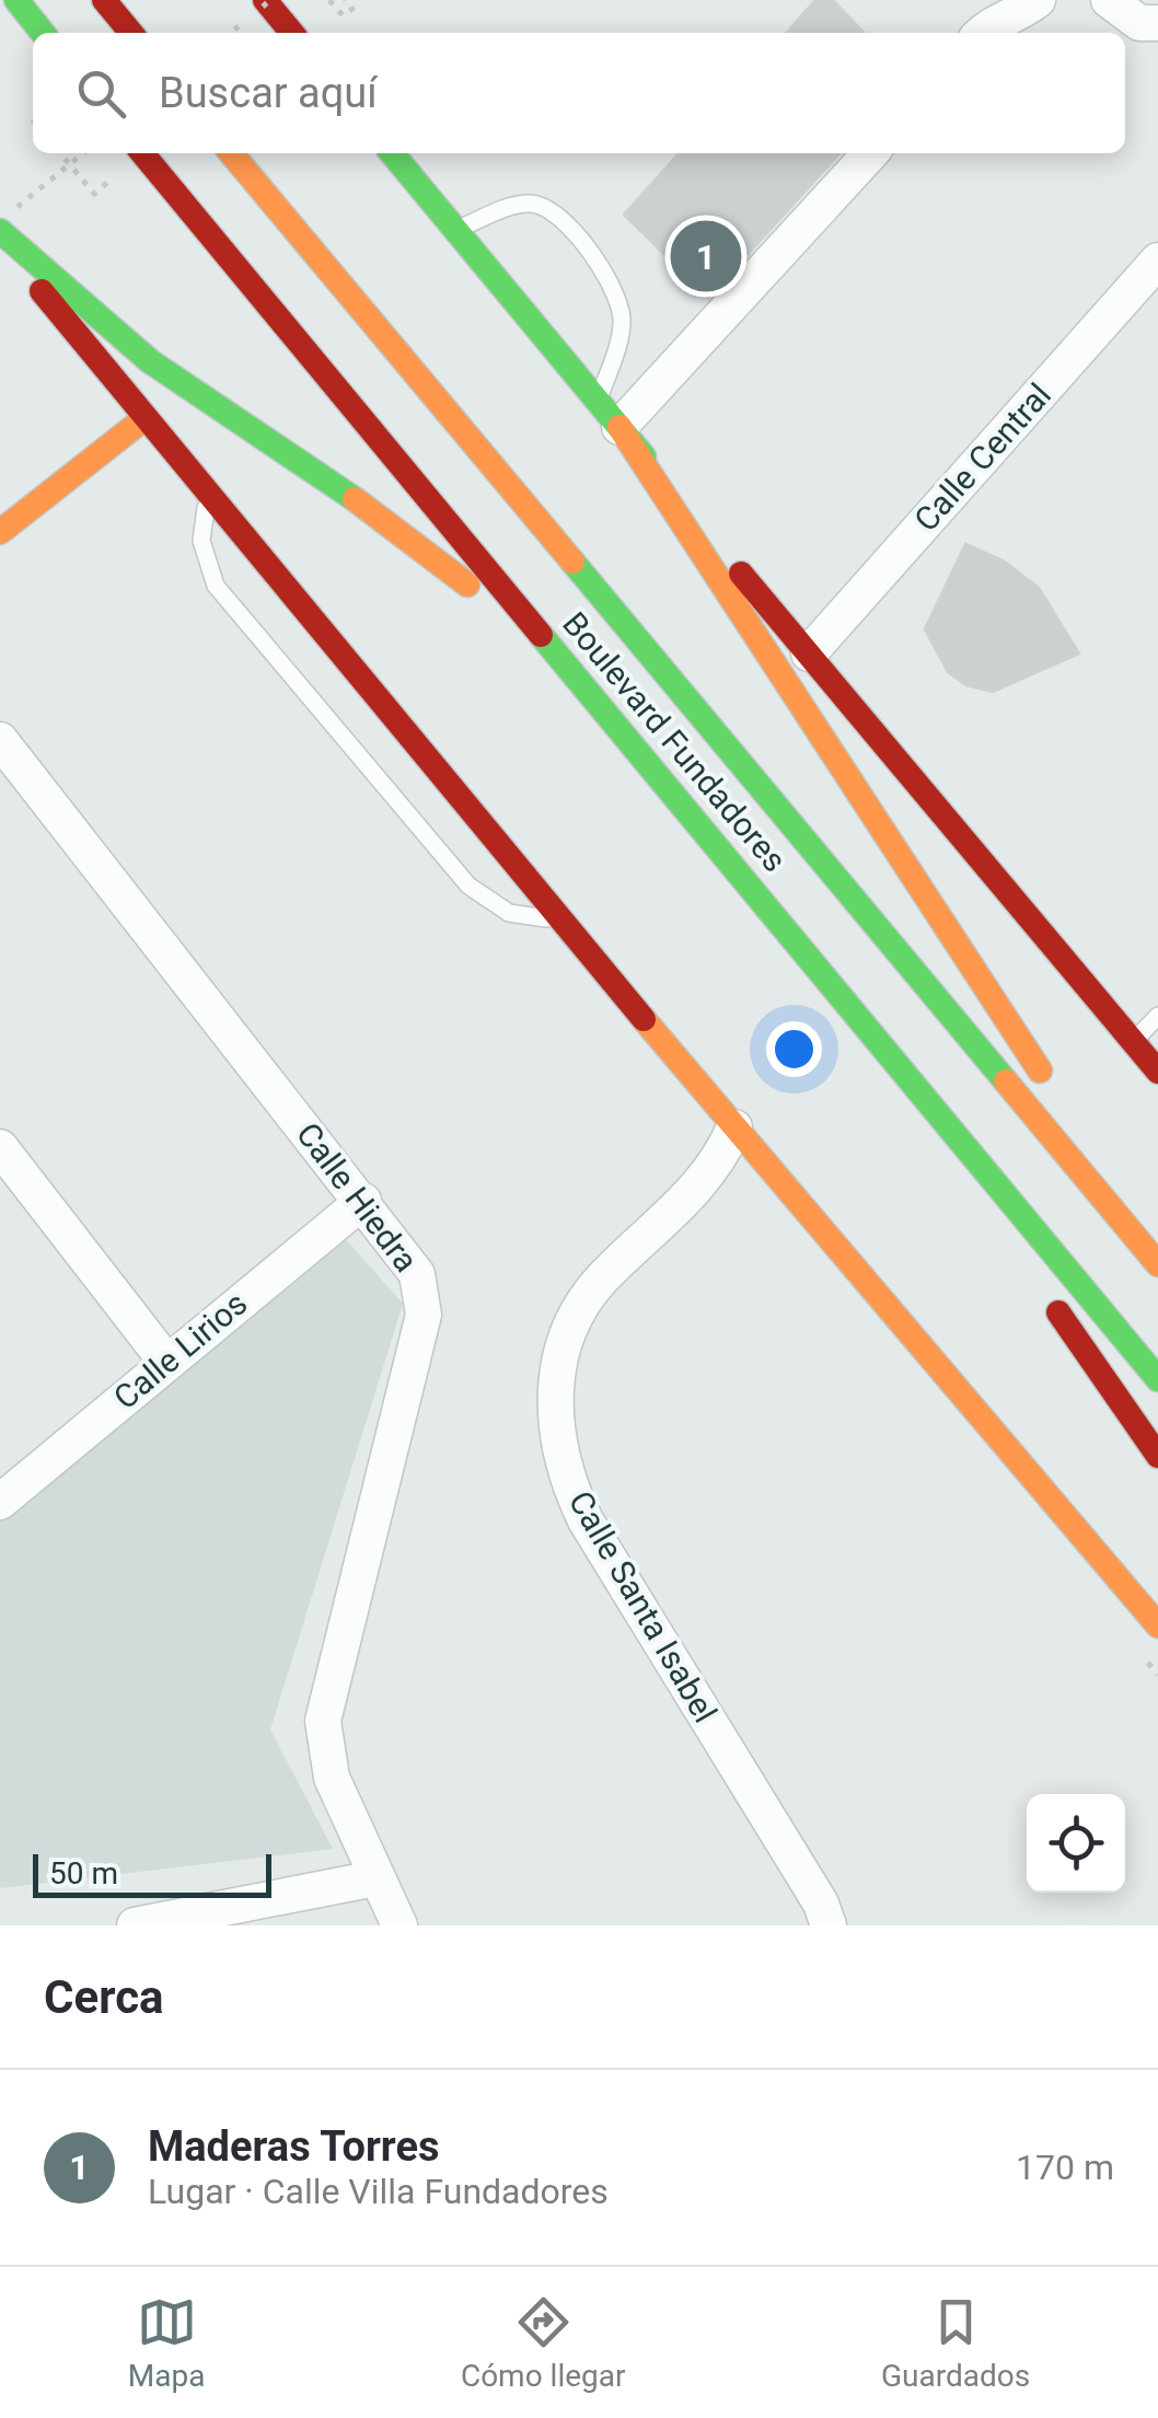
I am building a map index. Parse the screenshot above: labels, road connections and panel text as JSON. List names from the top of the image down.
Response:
{
  "streets": {
    "main road": ["Boulevard Fundadores"],
    "street": [
      "Calle Central",
      "Calle Hiedra",
      "Calle Lirios",
      "Calle Santa Isabel"
    ]
  },
  "crossings": [
    ["Calle Hiedra", "Calle Lirios"]
  ],
  "scale_bar": "50 m",
  "page": {
    "search": "Buscar aquí",
    "pins": "1",
    "scale": "50 m",
    "heading": "Cerca",
    "list": [
      {
        "mark": "1",
        "name": "Maderas Torres",
        "note": "Lugar · Calle Villa Fundadores",
        "value": "170 m"
      }
    ],
    "nav": ["Mapa", "Cómo llegar", "Guardados"]
  }
}
